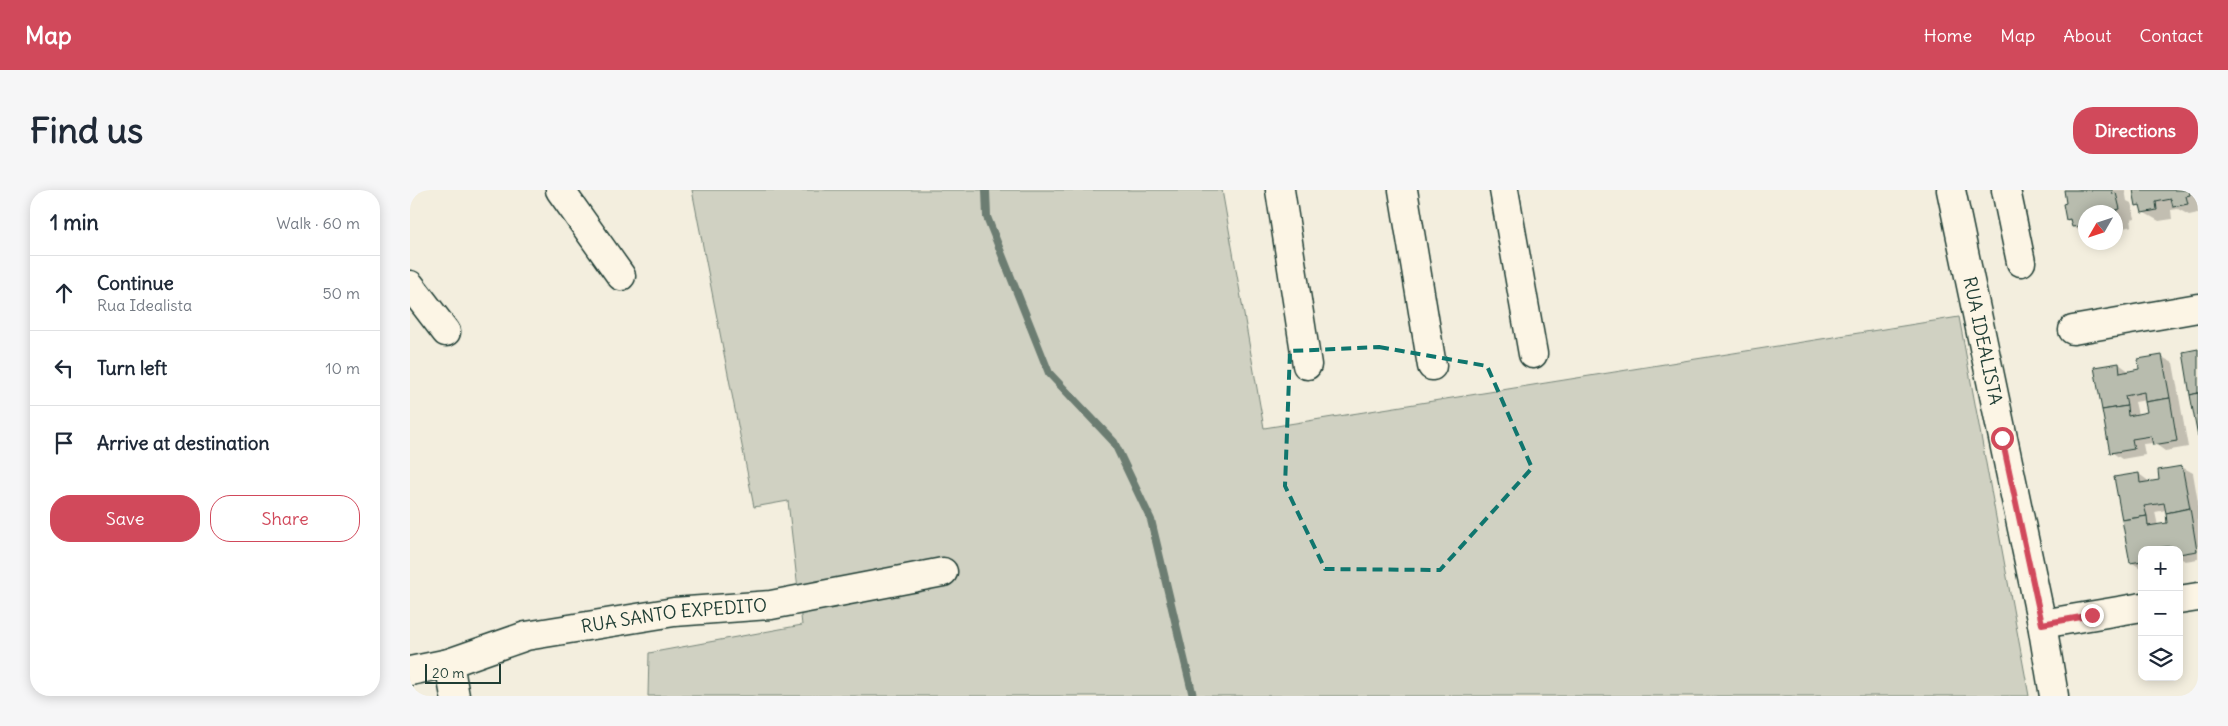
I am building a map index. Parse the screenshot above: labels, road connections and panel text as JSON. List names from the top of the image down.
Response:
{
  "streets": {
    "street": ["RUA IDEALISTA", "RUA SANTO EXPEDITO"]
  },
  "scale_bar": "20 m",
  "north": "bottom left",
  "page": {
    "header": "Map",
    "nav": [
      "Home",
      "Map",
      "About",
      "Contact"
    ],
    "buttons": [
      "Directions",
      ["Save", "Share"]
    ],
    "title": "Find us",
    "heading": ["1 min", "Walk · 60 m"],
    "list": [
      ["Continue", "Rua Idealista", "50 m"],
      ["Turn left", "10 m"],
      "Arrive at destination"
    ],
    "map_buttons": ["+", "−"],
    "scale": "20 m"
  }
}
